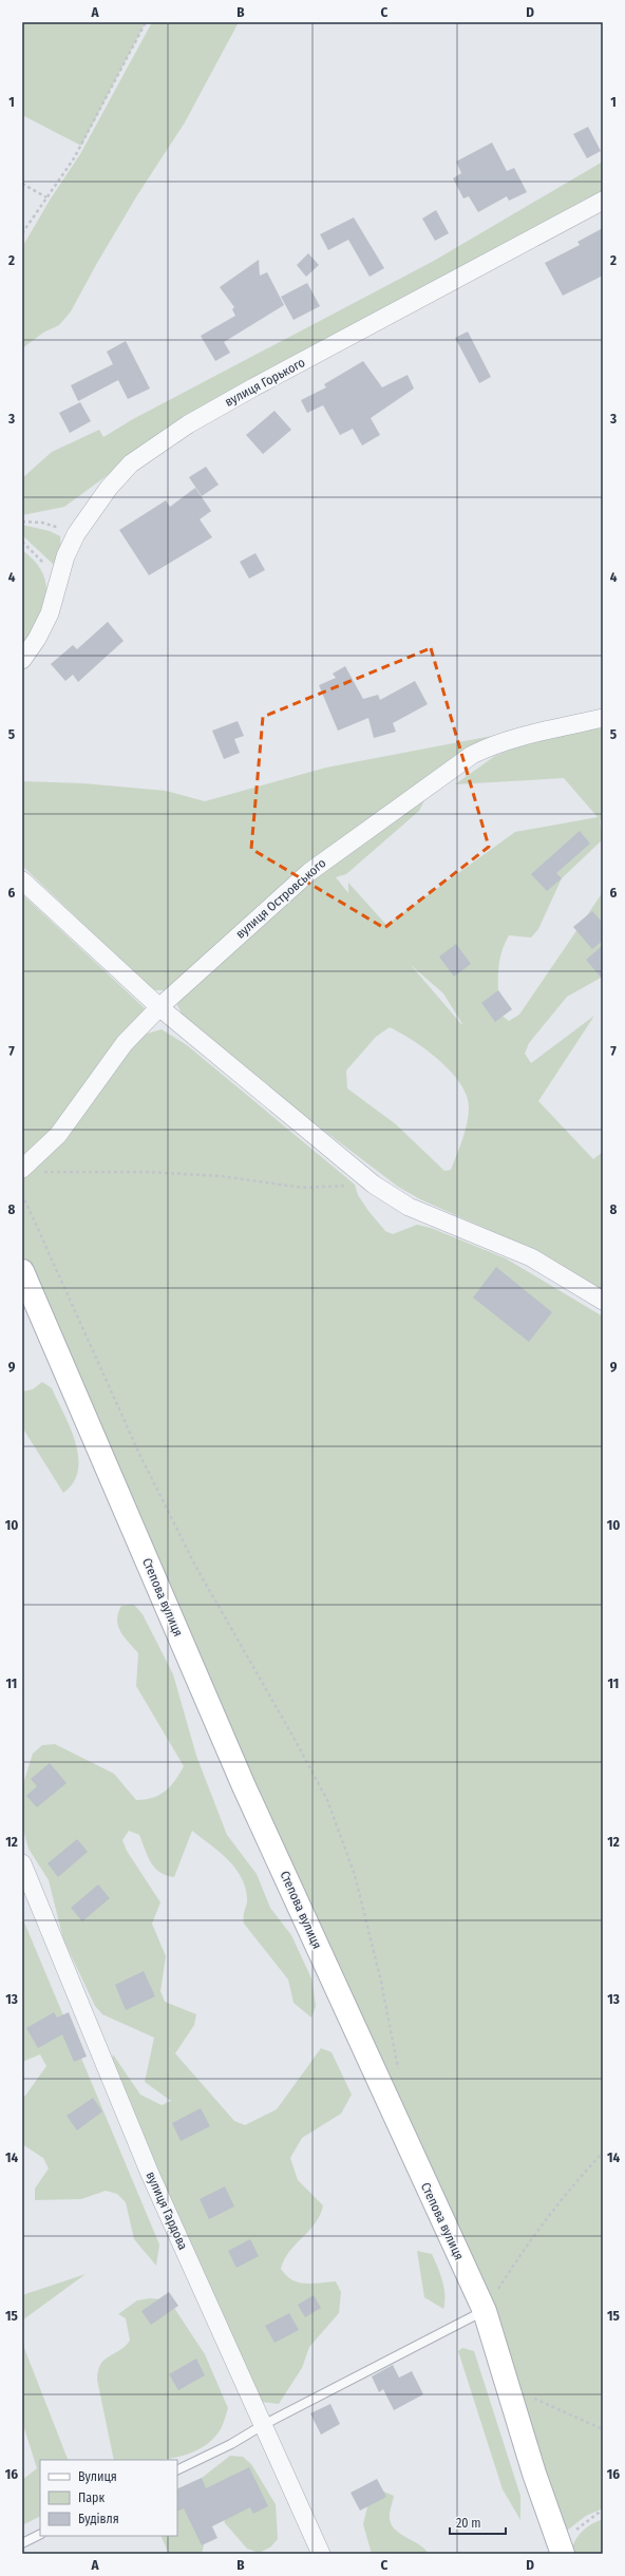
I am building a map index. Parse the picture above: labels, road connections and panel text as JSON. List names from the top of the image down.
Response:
{
  "streets": {
    "street": [
      "вулиця Горького",
      "вулиця Островського",
      "Степова вулиця",
      "вулиця Гардова"
    ]
  },
  "legend": ["Вулиця", "Парк", "Будівля"],
  "scale_bar": "20 m",
  "grid": {
    "columns": [
      "A",
      "B",
      "C",
      "D"
    ],
    "rows": [
      "1",
      "2",
      "3",
      "4",
      "5",
      "6",
      "7",
      "8",
      "9",
      "10",
      "11",
      "12",
      "13",
      "14",
      "15",
      "16"
    ]
  }
}
